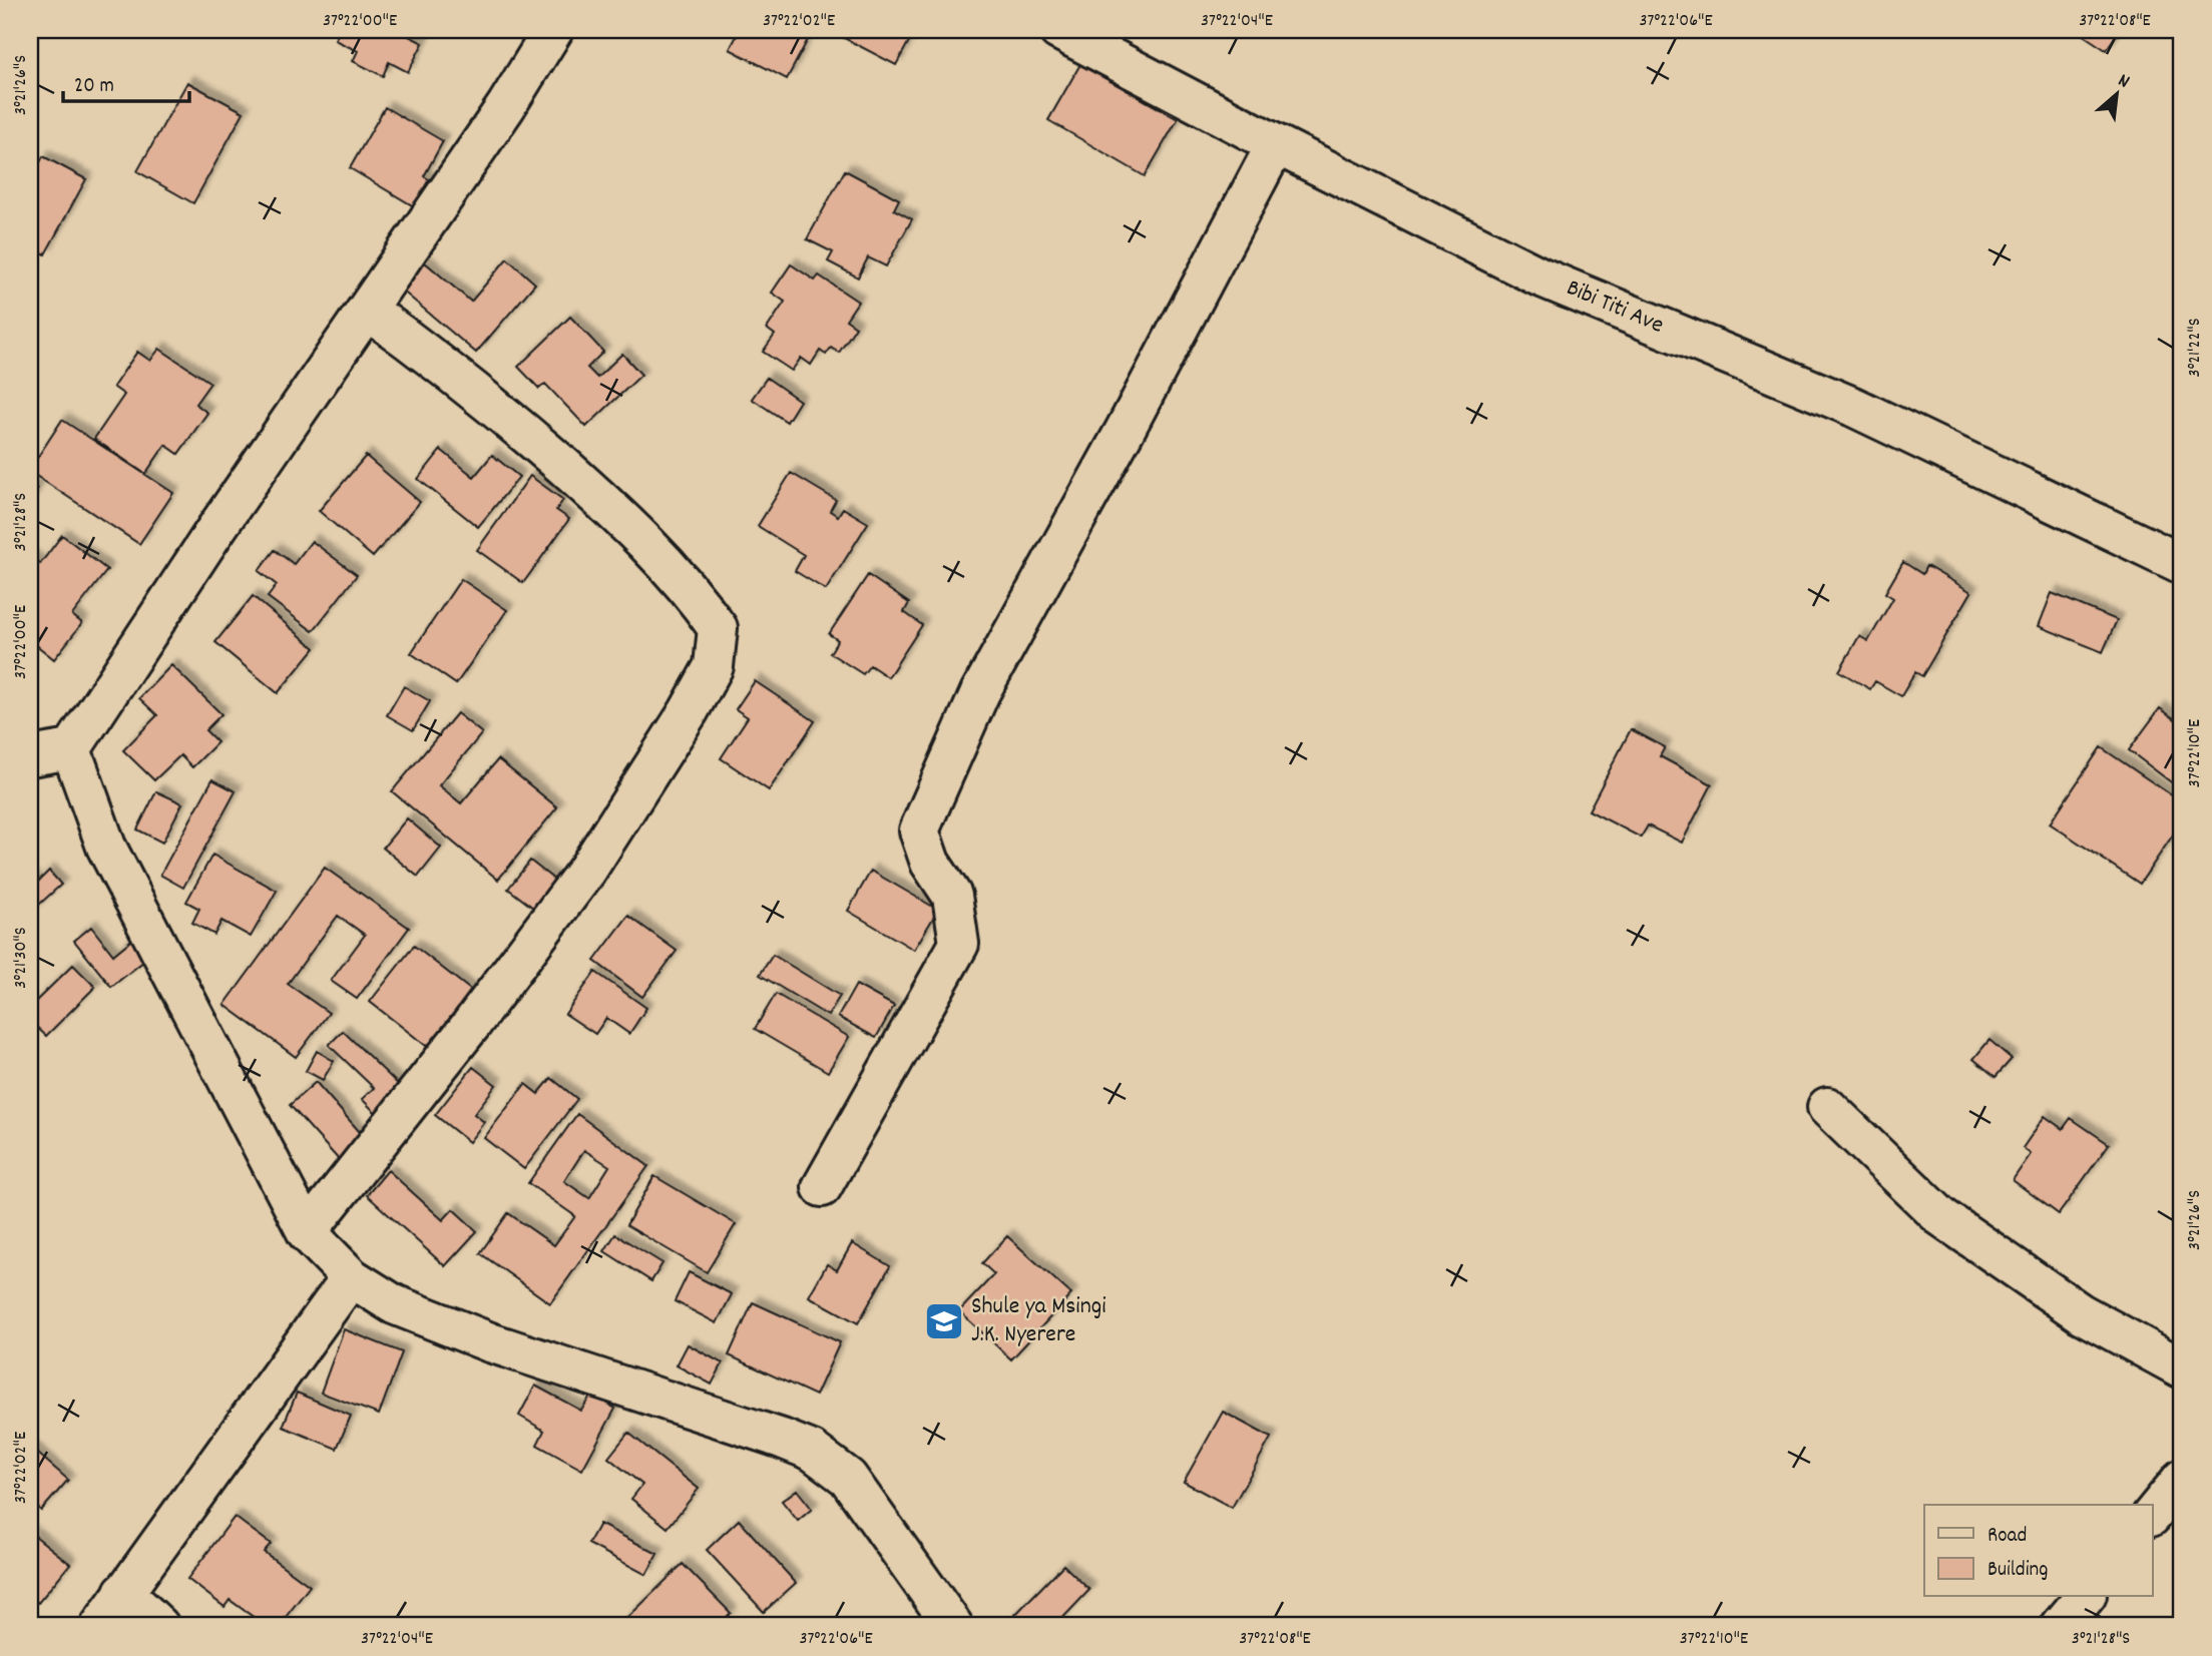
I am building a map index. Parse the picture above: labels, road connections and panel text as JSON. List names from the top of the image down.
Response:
{
  "streets": {
    "street": ["Bibi Titi Ave"]
  },
  "places": {
    "school or university": ["Shule ya Msingi J.K. Nyerere"]
  },
  "legend": ["Road", "Building"],
  "scale_bar": "20 m",
  "north": "top right",
  "coordinates": [
    "37°22'00\"E",
    "37°22'02\"E",
    "37°22'04\"E",
    "37°22'06\"E",
    "37°22'08\"E",
    "3°21'26\"S",
    "3°21'22\"S",
    "3°21'28\"S",
    "37°22'10\"E",
    "3°21'30\"S"
  ]
}
